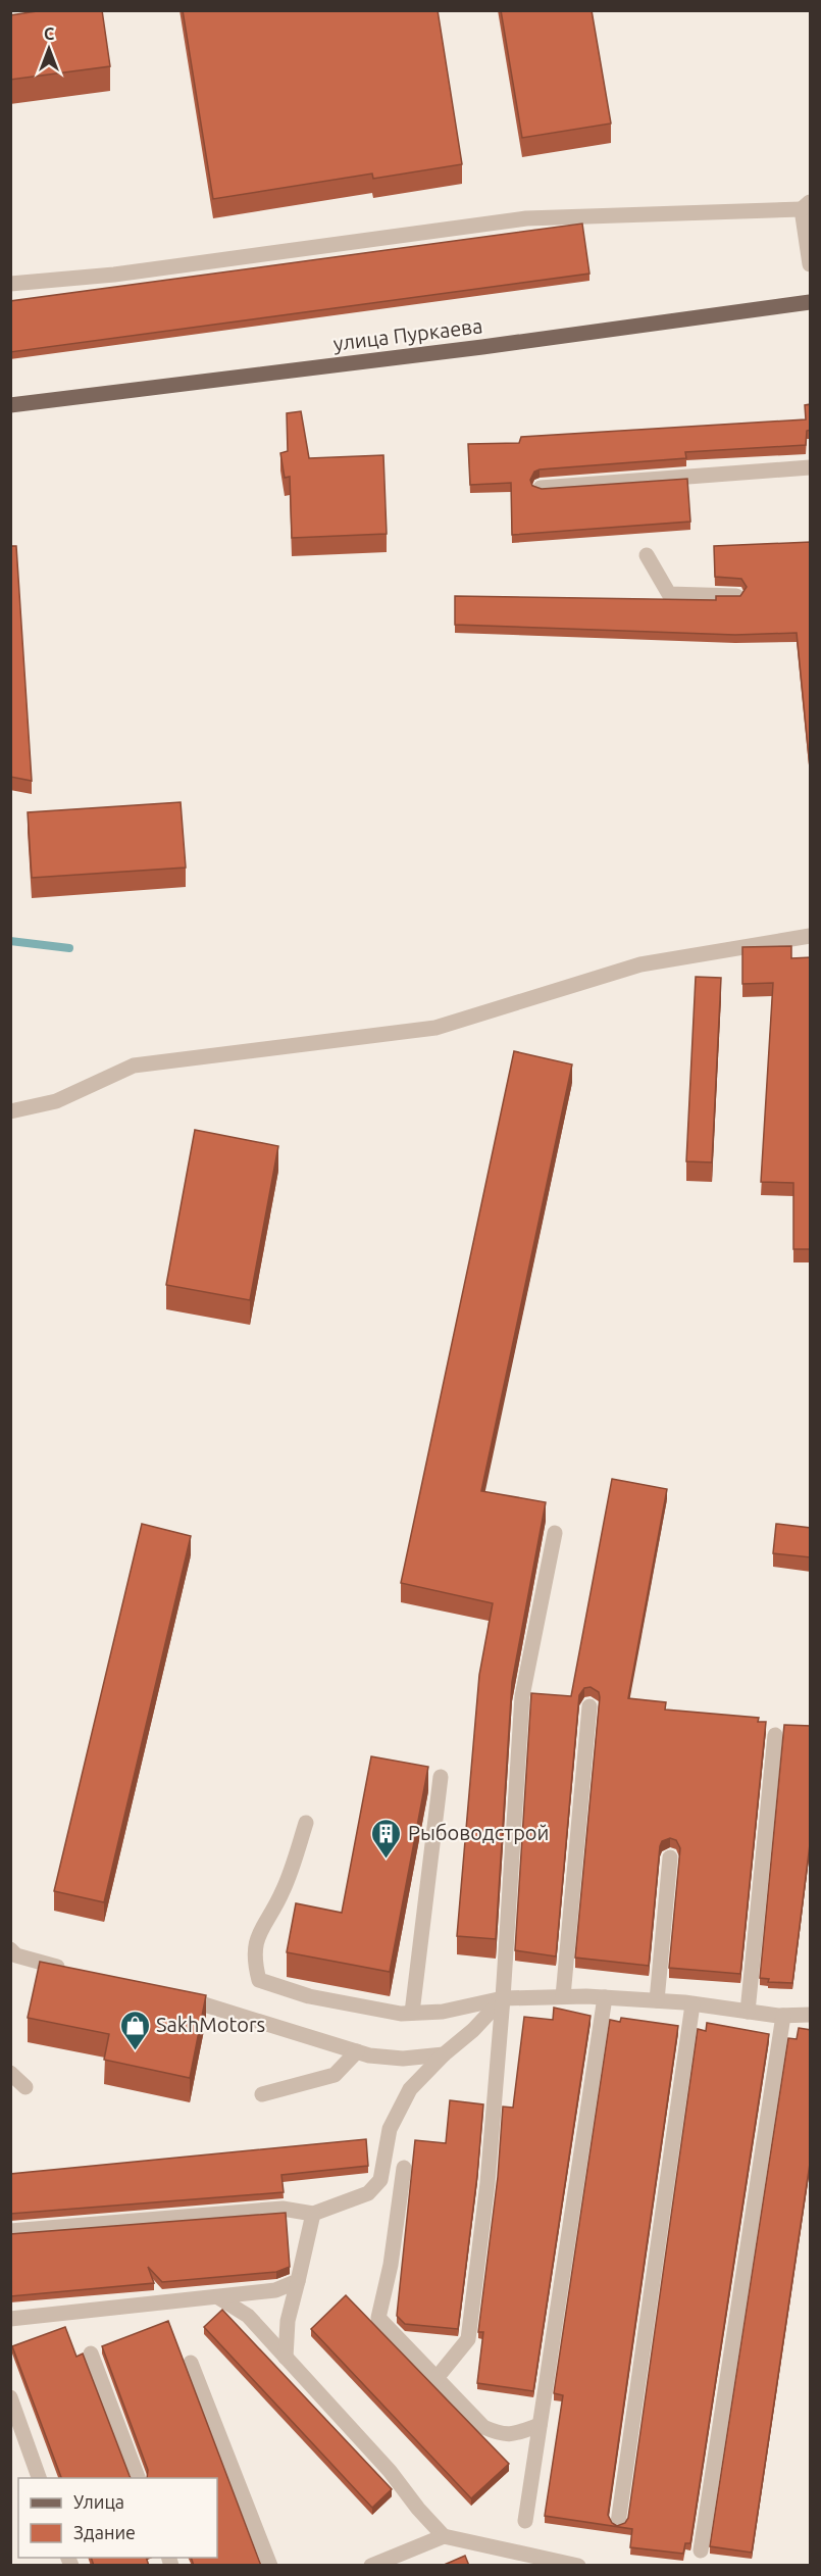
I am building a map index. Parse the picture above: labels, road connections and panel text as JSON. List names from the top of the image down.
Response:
{
  "streets": {
    "main road": ["улица Пуркаева"]
  },
  "places": {
    "building": ["Рыбоводстрой"],
    "shop": ["SakhMotors"]
  },
  "legend": ["Улица", "Здание"],
  "north": "top"
}
